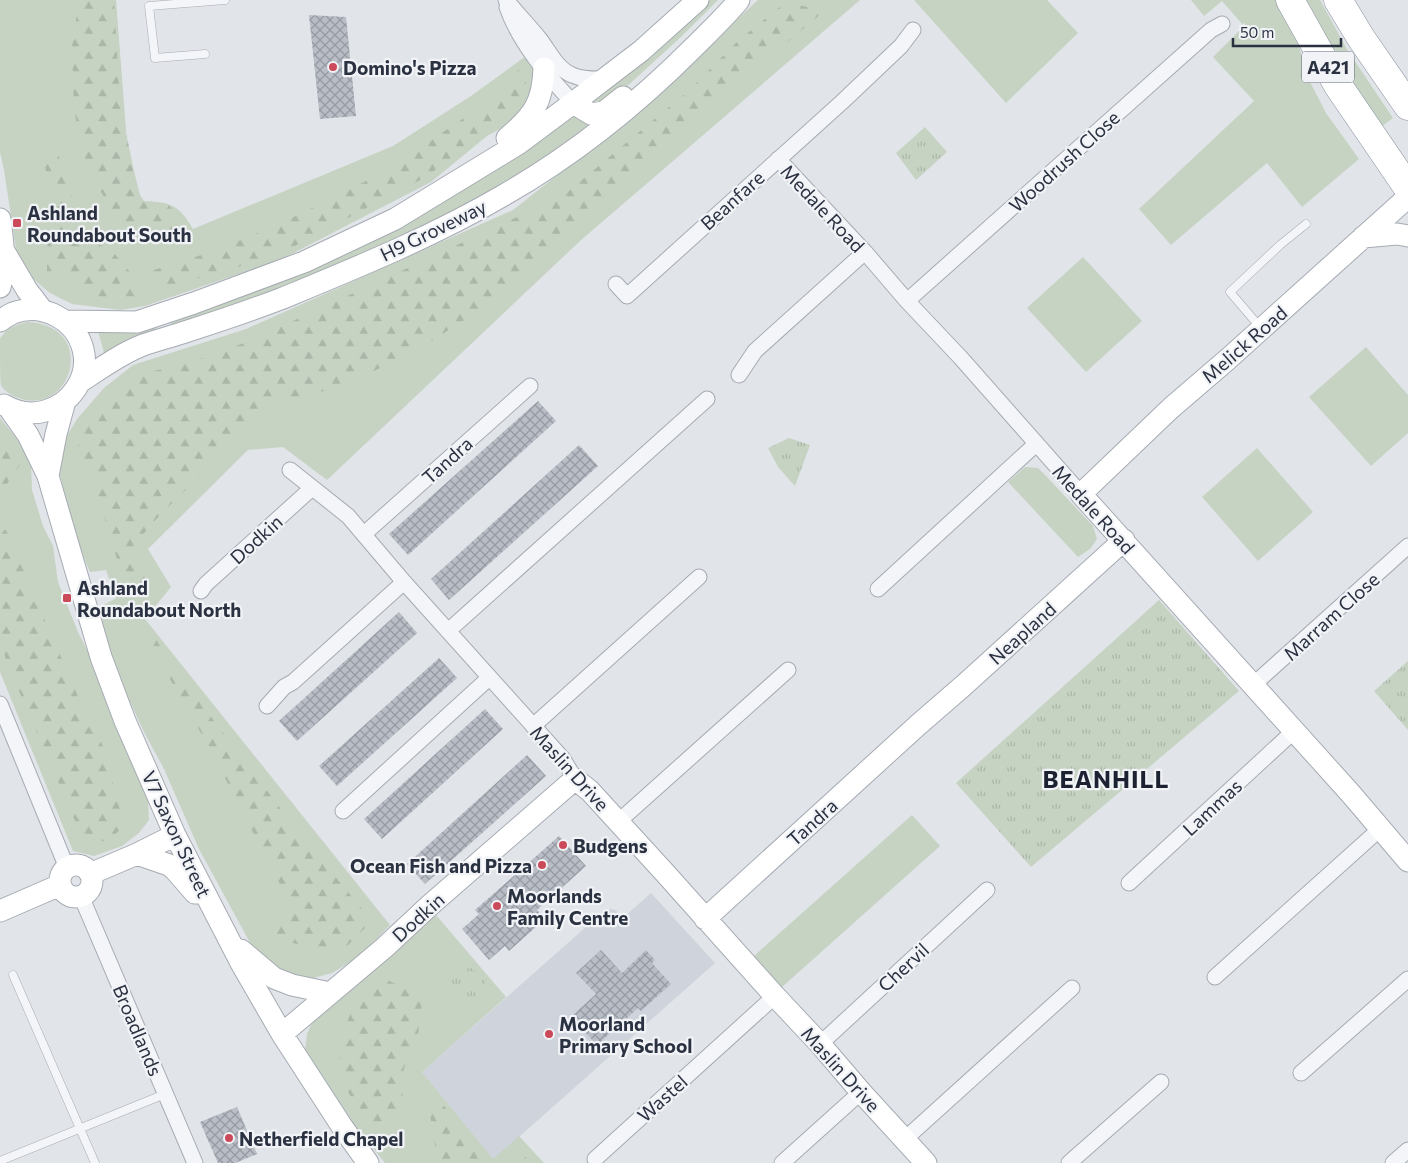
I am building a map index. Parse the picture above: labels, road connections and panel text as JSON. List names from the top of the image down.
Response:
{
  "streets": {
    "highway": ["A421"],
    "street": [
      "Woodrush Close",
      "Beanfare",
      "Medale Road",
      "H9 Groveway",
      "Melick Road",
      "Tandra",
      "Dodkin",
      "Marram Close",
      "Neapland",
      "Maslin Drive",
      "Lammas",
      "V7 Saxon Street",
      "Chervil",
      "Broadlands",
      "Wastel"
    ]
  },
  "crossings": [
    ["Woodrush Close", "Medale Road"],
    ["Beanfare", "Medale Road"],
    ["Medale Road", "Melick Road"],
    ["Medale Road", "Marram Close"],
    ["Medale Road", "Neapland"],
    ["Medale Road", "Lammas"],
    ["Tandra", "Neapland"],
    ["Tandra", "Maslin Drive"],
    ["Dodkin", "Maslin Drive"],
    ["Dodkin", "V7 Saxon Street"],
    ["Maslin Drive", "Chervil"],
    ["Maslin Drive", "Wastel"]
  ],
  "districts": ["BEANHILL"],
  "places": {
    "other": [
      "Domino's Pizza",
      "Budgens",
      "Ocean Fish and Pizza",
      "Moorlands Family Centre",
      "Moorland Primary School",
      "Netherfield Chapel"
    ],
    "transit": ["Ashland Roundabout South", "Ashland Roundabout North"]
  },
  "scale_bar": "50 m"
}
